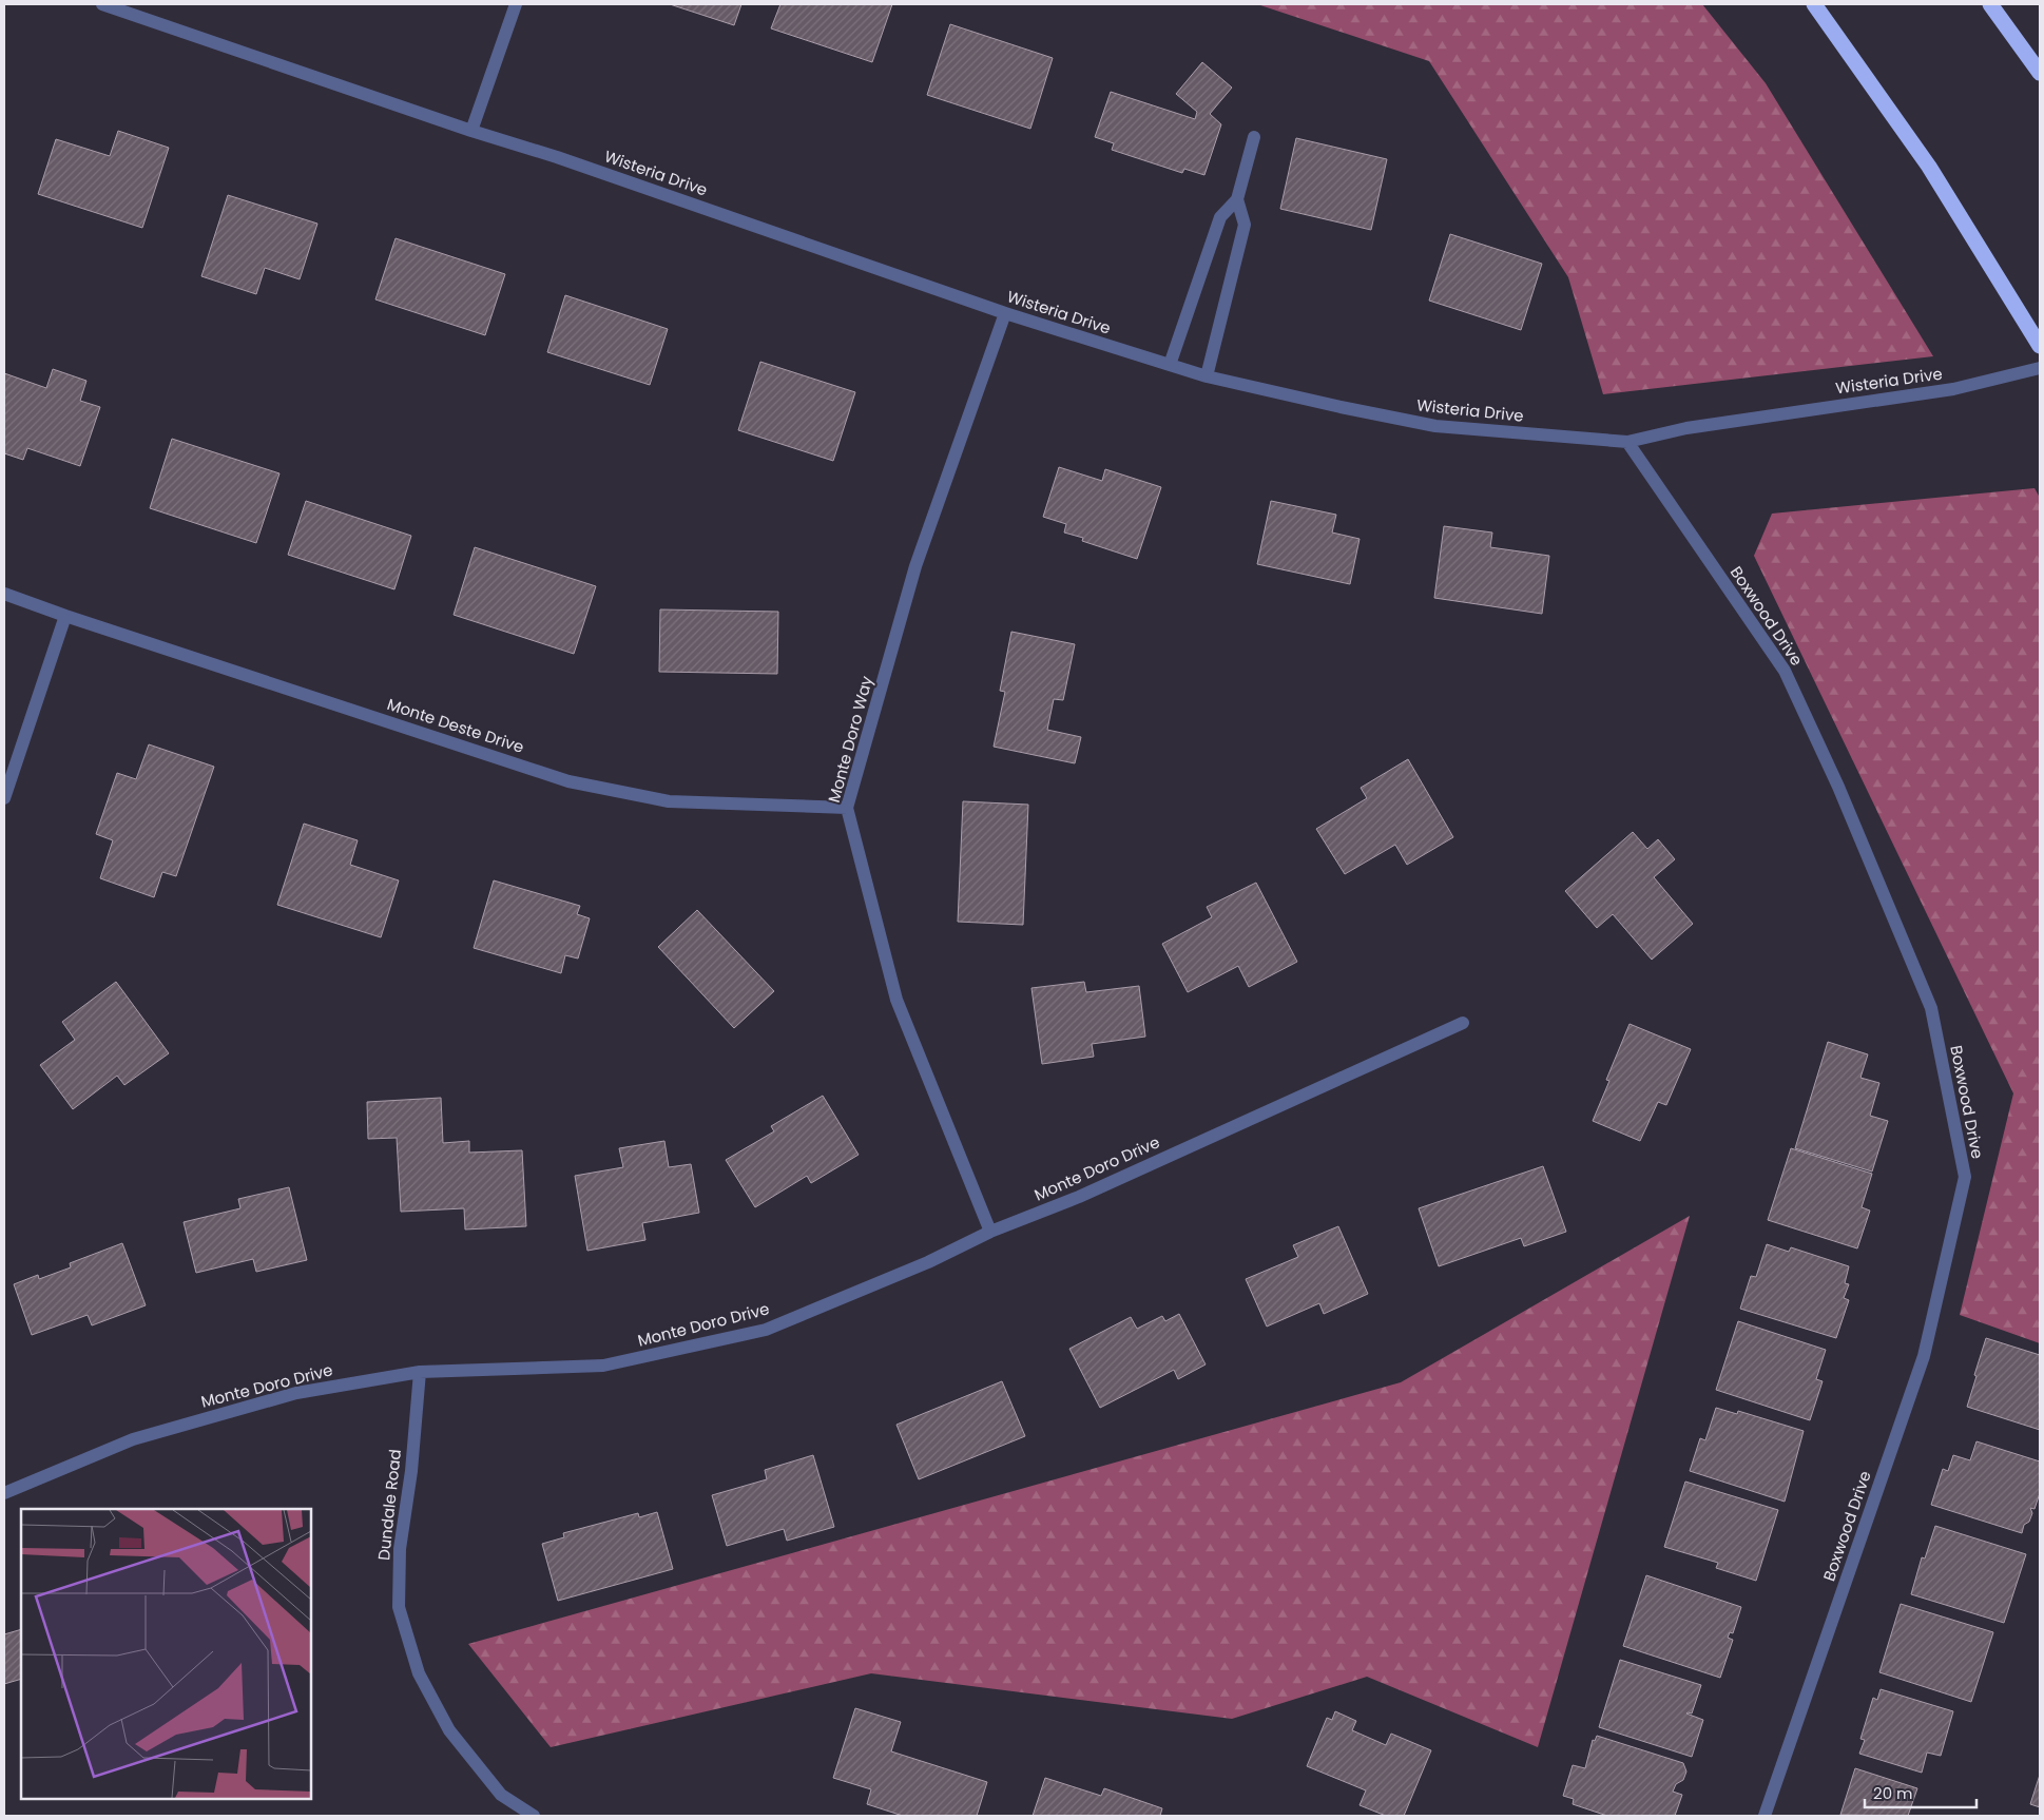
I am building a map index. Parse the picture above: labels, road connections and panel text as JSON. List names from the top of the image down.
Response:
{
  "streets": {
    "street": [
      "Wisteria Drive",
      "Boxwood Drive",
      "Monte Deste Drive",
      "Monte Doro Way",
      "Monte Doro Drive",
      "Dundale Road"
    ]
  },
  "crossings": [
    ["Wisteria Drive", "Boxwood Drive"],
    ["Wisteria Drive", "Monte Doro Way"],
    ["Monte Deste Drive", "Monte Doro Way"],
    ["Monte Doro Way", "Monte Doro Drive"],
    ["Monte Doro Drive", "Dundale Road"]
  ],
  "scale_bar": "20 m"
}
